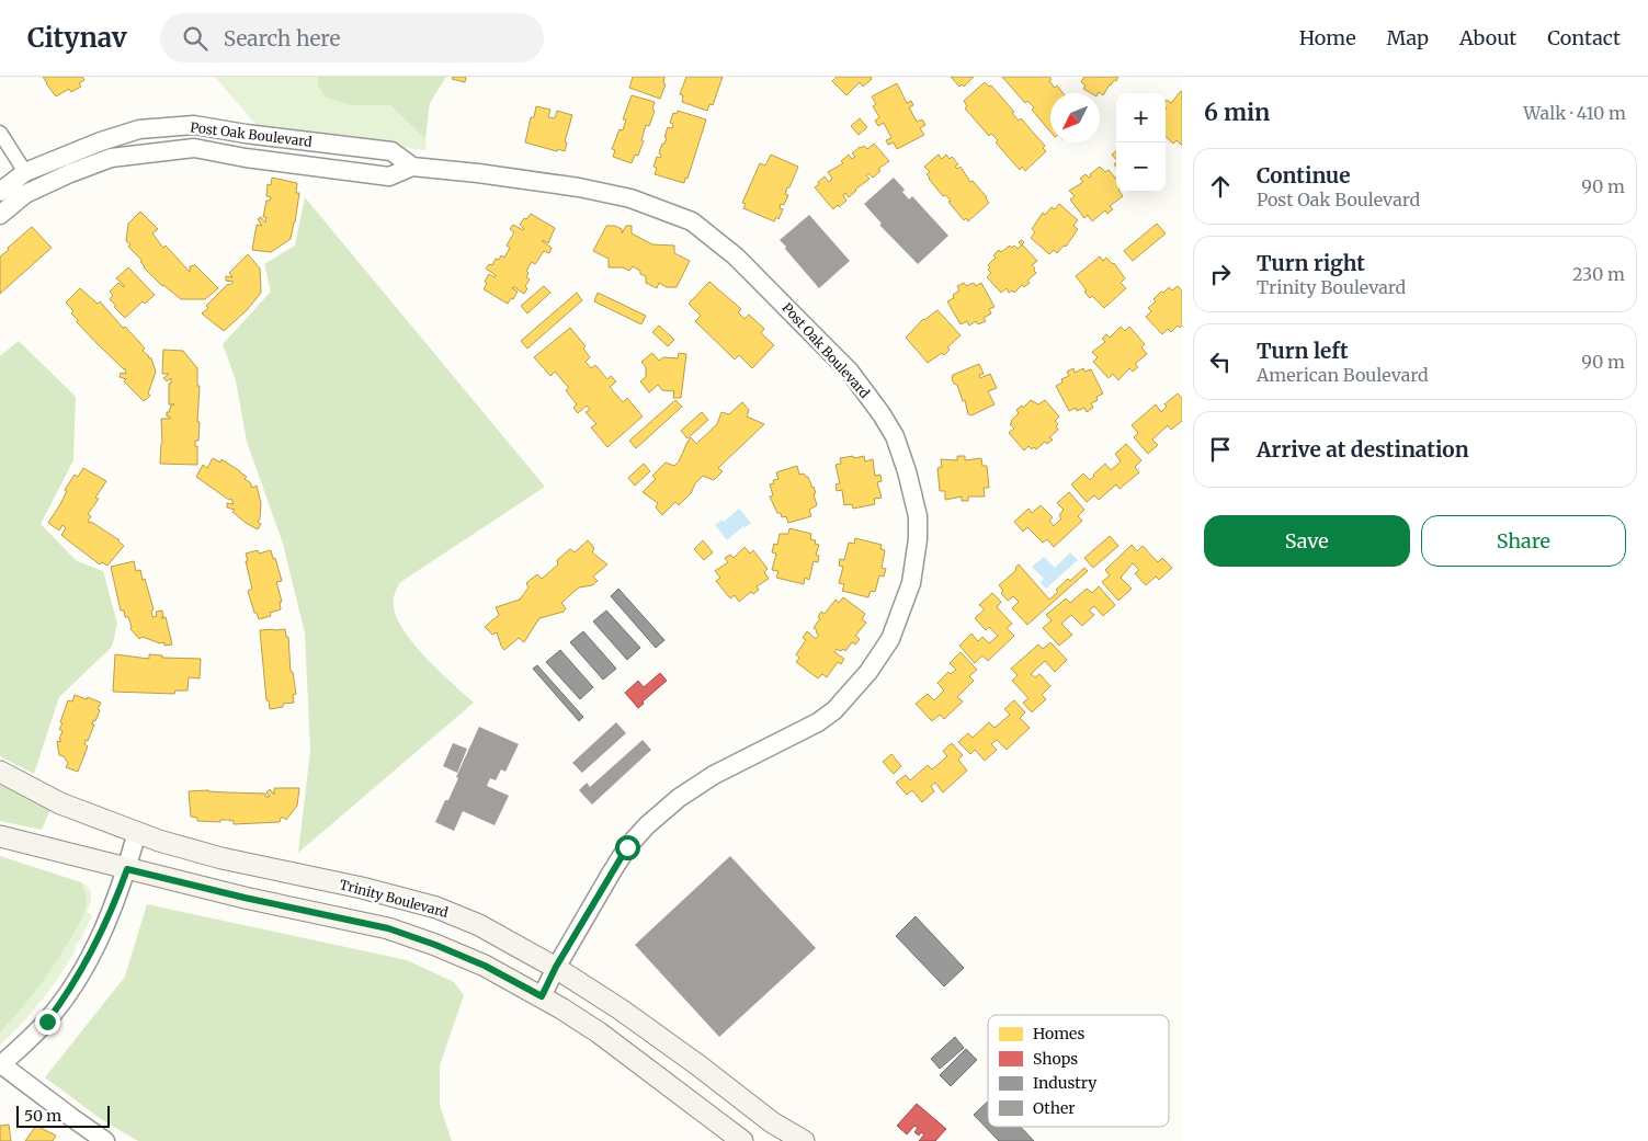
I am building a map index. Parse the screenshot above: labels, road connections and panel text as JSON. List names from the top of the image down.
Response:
{
  "streets": {
    "main road": ["Trinity Boulevard"],
    "street": ["Post Oak Boulevard"]
  },
  "crossings": [
    ["Post Oak Boulevard", "Trinity Boulevard"]
  ],
  "legend": [
    "Homes",
    "Shops",
    "Industry",
    "Other"
  ],
  "scale_bar": "50 m",
  "north": "bottom left",
  "page": {
    "header": "Citynav",
    "search": "Search here",
    "nav": [
      "Home",
      "Map",
      "About",
      "Contact"
    ],
    "heading": ["6 min", "Walk · 410 m"],
    "map_buttons": ["+", "−"],
    "list": [
      ["Continue", "Post Oak Boulevard", "90 m"],
      ["Turn right", "Trinity Boulevard", "230 m"],
      ["Turn left", "American Boulevard", "90 m"],
      "Arrive at destination"
    ],
    "buttons": ["Save", "Share"],
    "scale": "50 m"
  }
}
